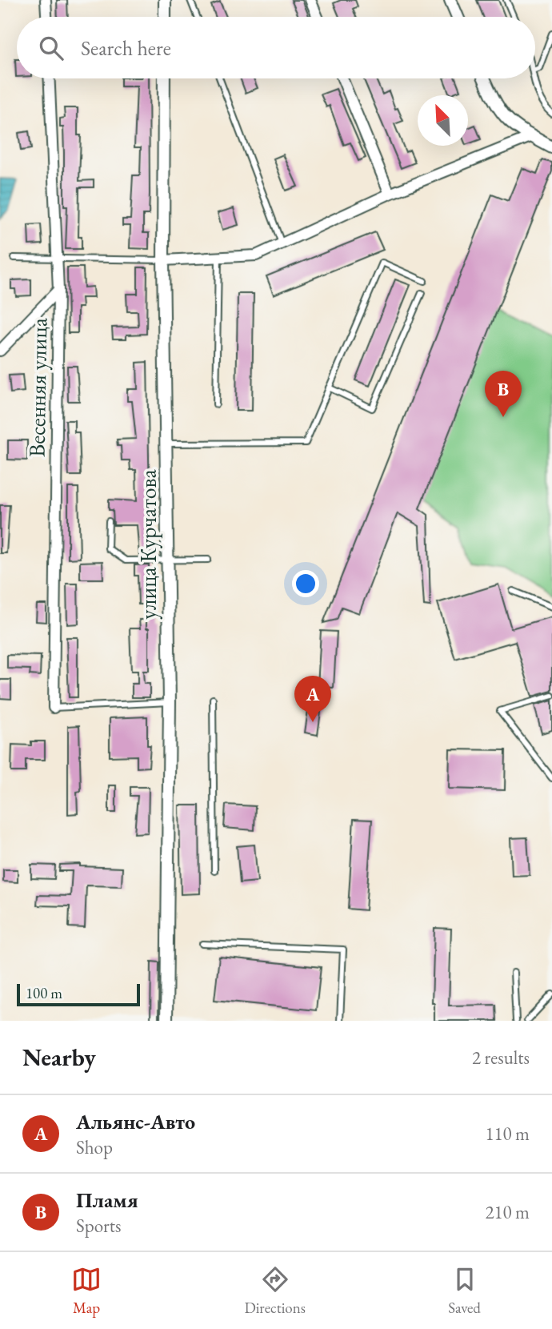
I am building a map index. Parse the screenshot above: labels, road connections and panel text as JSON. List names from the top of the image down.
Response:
{
  "streets": {
    "street": ["Весенняя улица", "улица Курчатова"]
  },
  "scale_bar": "100 m",
  "north": "top left",
  "page": {
    "search": "Search here",
    "pins": ["B", "A"],
    "scale": "100 m",
    "heading": ["Nearby", "2 results"],
    "list": [
      {
        "mark": "A",
        "name": "Альянс-Авто",
        "note": "Shop",
        "value": "110 m"
      },
      {
        "mark": "B",
        "name": "Пламя",
        "note": "Sports",
        "value": "210 m"
      }
    ],
    "nav": ["Map", "Directions", "Saved"]
  }
}
